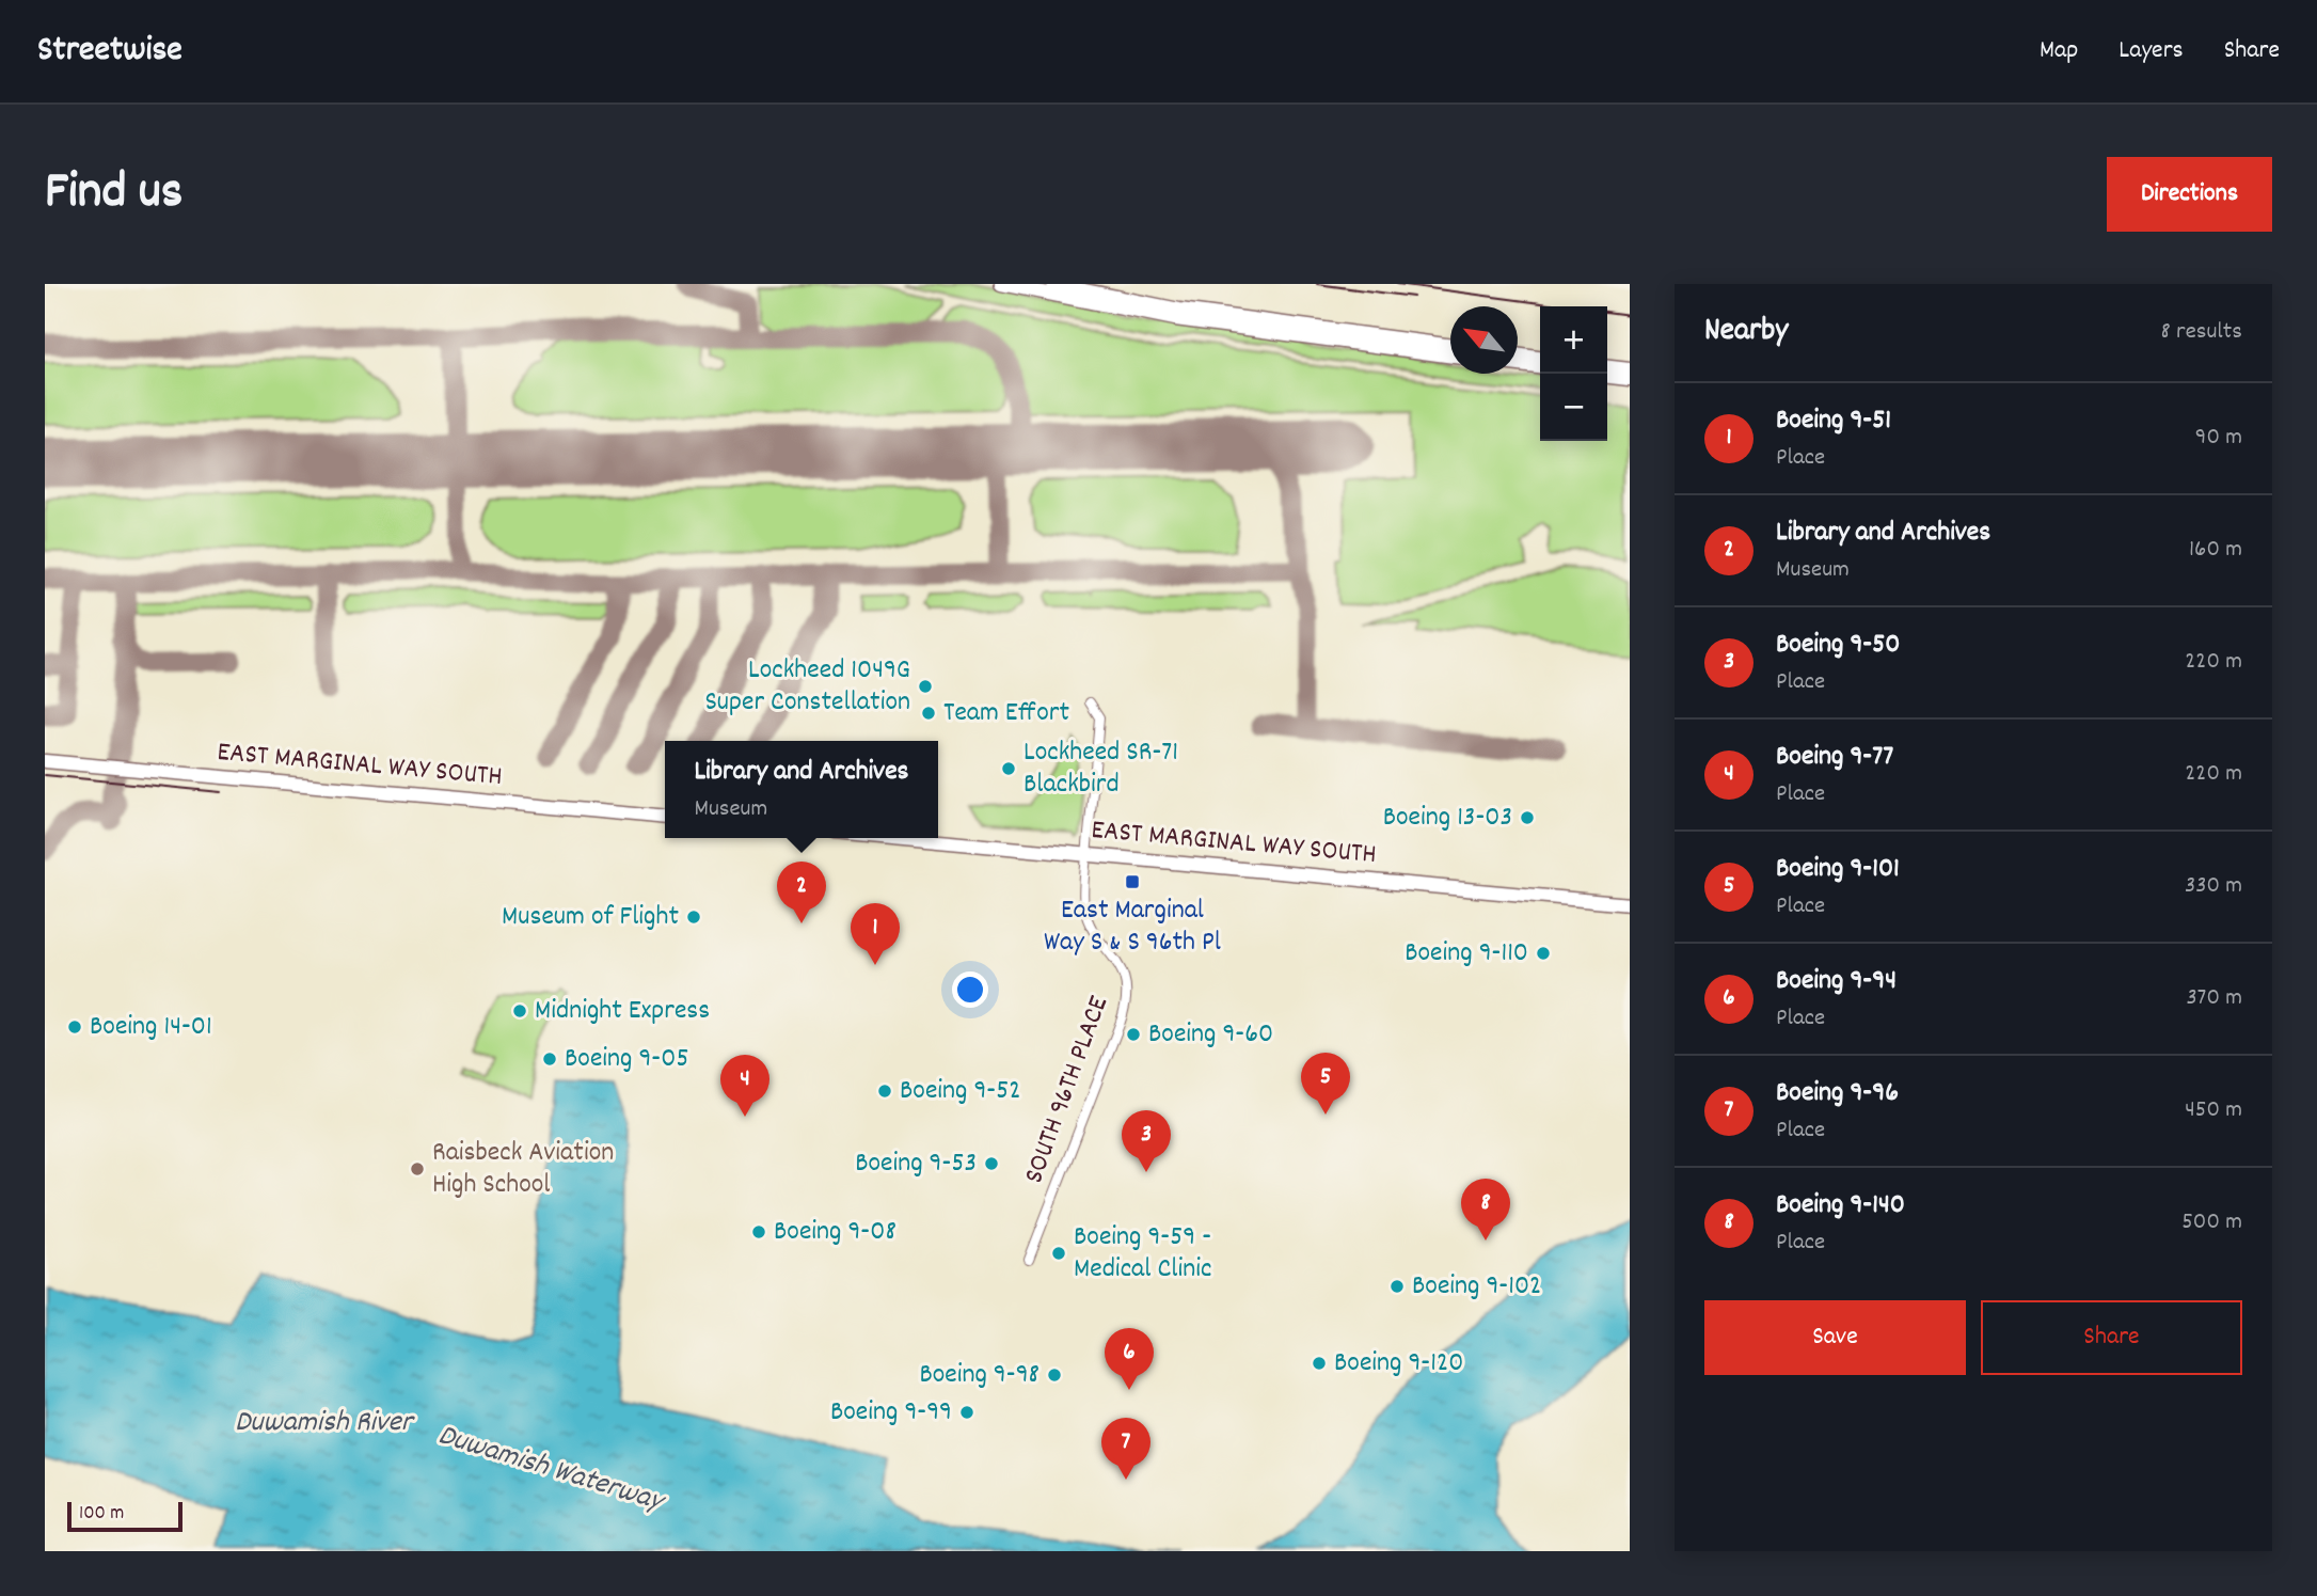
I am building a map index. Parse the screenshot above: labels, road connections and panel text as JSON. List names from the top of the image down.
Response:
{
  "streets": {
    "main road": ["EAST MARGINAL WAY SOUTH"],
    "street": ["SOUTH 96TH PLACE"]
  },
  "crossings": [
    ["EAST MARGINAL WAY SOUTH", "SOUTH 96TH PLACE"]
  ],
  "water": ["Duwamish River", "Duwamish Waterway"],
  "places": {
    "other": [
      "Lockheed 1049G Super Constellation",
      "Team Effort",
      "Lockheed SR-71 Blackbird",
      "Boeing 13-03",
      "Museum of Flight",
      "Boeing 9-110",
      "Midnight Express",
      "Boeing 14-01",
      "Boeing 9-60",
      "Boeing 9-05",
      "Boeing 9-52",
      "Boeing 9-53",
      "Raisbeck Aviation High School",
      "Boeing 9-08",
      "Boeing 9-59 - Medical Clinic",
      "Boeing 9-102",
      "Boeing 9-120",
      "Boeing 9-98",
      "Boeing 9-99"
    ],
    "transit": ["East Marginal Way S & S 96th Pl"]
  },
  "scale_bar": "100 m",
  "north": "top left",
  "page": {
    "header": "Streetwise",
    "nav": ["Map", "Layers", "Share"],
    "title": "Find us",
    "buttons": [
      "Directions",
      ["Save", "Share"]
    ],
    "heading": ["Nearby", "8 results"],
    "map_buttons": ["+", "−"],
    "list": [
      {
        "mark": "1",
        "name": "Boeing 9-51",
        "note": "Place",
        "value": "90 m"
      },
      {
        "mark": "2",
        "name": "Library and Archives",
        "note": "Museum",
        "value": "160 m"
      },
      {
        "mark": "3",
        "name": "Boeing 9-50",
        "note": "Place",
        "value": "220 m"
      },
      {
        "mark": "4",
        "name": "Boeing 9-77",
        "note": "Place",
        "value": "220 m"
      },
      {
        "mark": "5",
        "name": "Boeing 9-101",
        "note": "Place",
        "value": "330 m"
      },
      {
        "mark": "6",
        "name": "Boeing 9-94",
        "note": "Place",
        "value": "370 m"
      },
      {
        "mark": "7",
        "name": "Boeing 9-96",
        "note": "Place",
        "value": "450 m"
      },
      {
        "mark": "8",
        "name": "Boeing 9-140",
        "note": "Place",
        "value": "500 m"
      }
    ],
    "popup": ["Library and Archives", "Museum"],
    "pins": [
      "2",
      "1",
      "5",
      "4",
      "3",
      "8",
      "6",
      "7"
    ],
    "scale": "100 m"
  }
}
